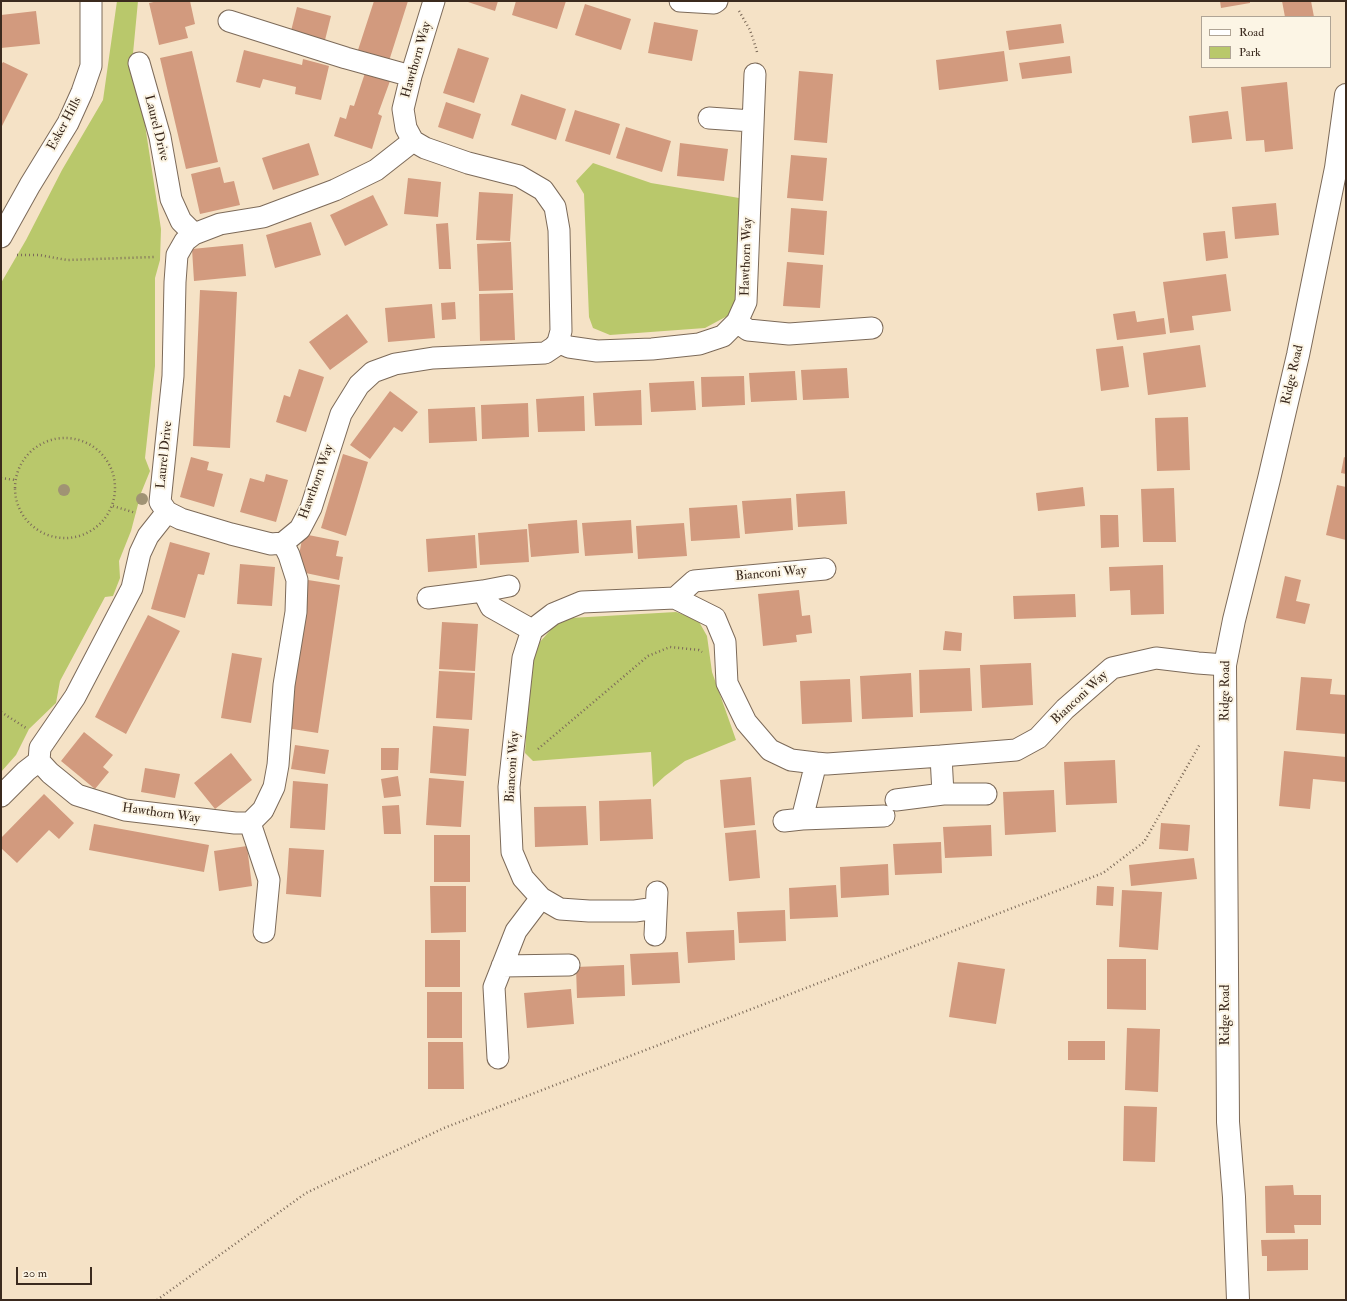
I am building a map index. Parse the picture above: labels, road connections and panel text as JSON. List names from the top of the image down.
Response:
{
  "streets": {
    "street": [
      "Hawthorn Way",
      "Esker Hills",
      "Laurel Drive",
      "Ridge Road",
      "Bianconi Way"
    ]
  },
  "crossings": [
    ["Ridge Road", "Bianconi Way"]
  ],
  "legend": ["Road", "Park"],
  "scale_bar": "20 m"
}
